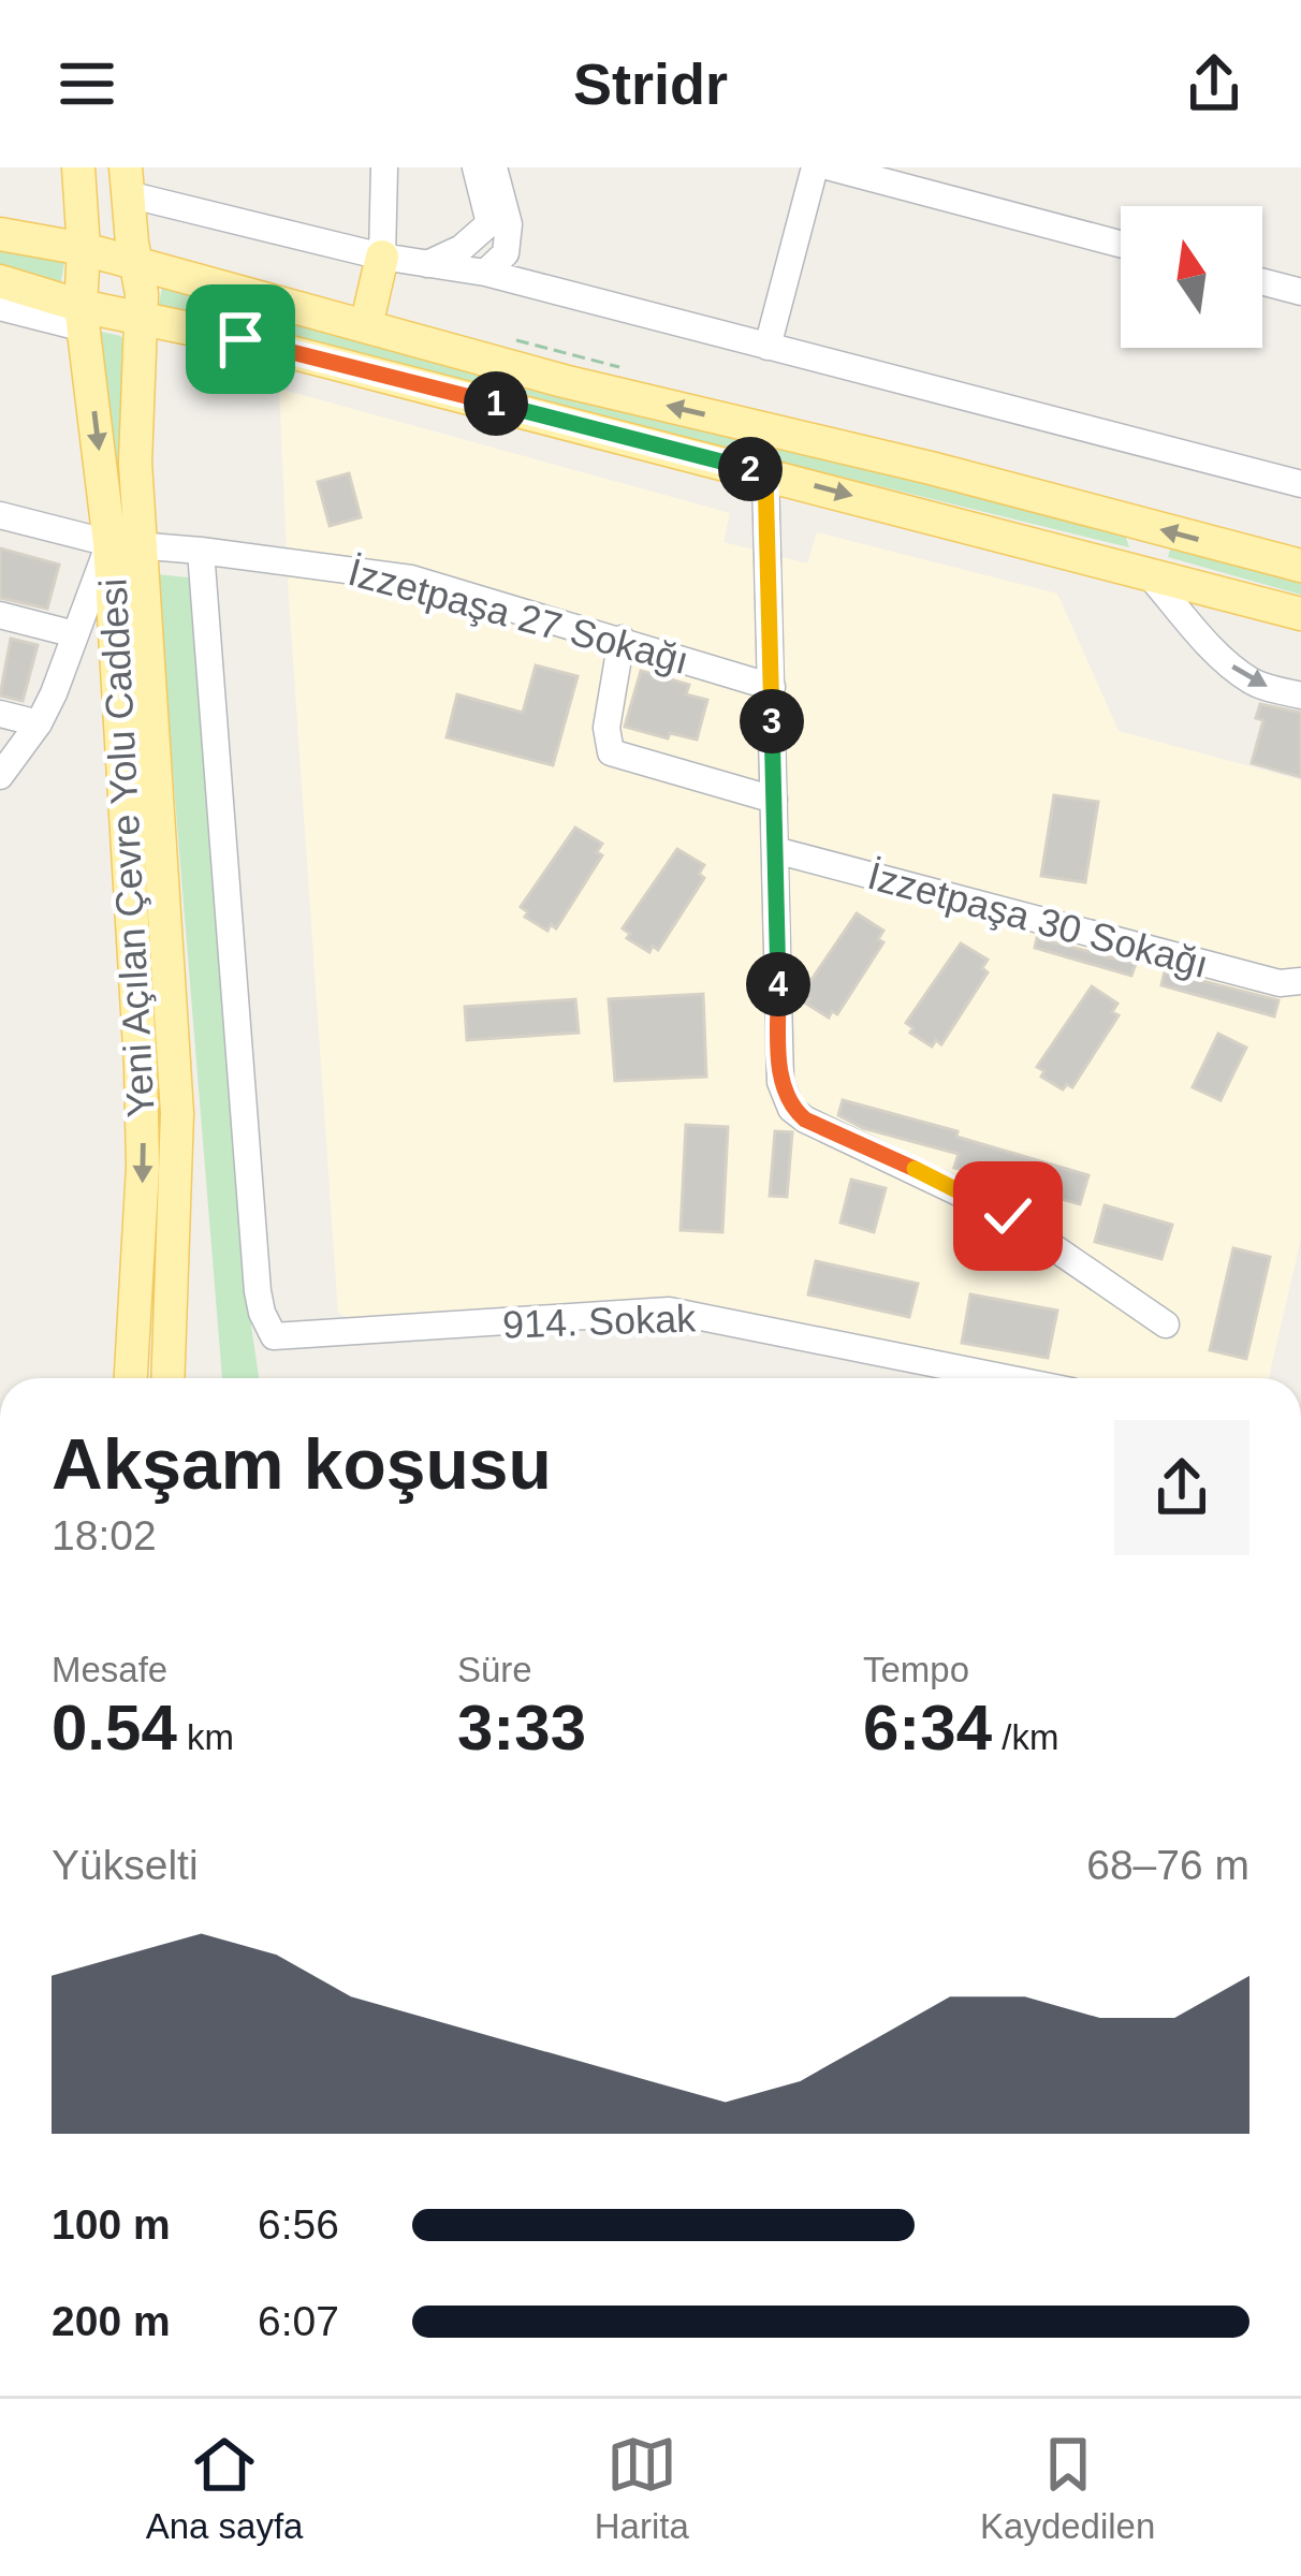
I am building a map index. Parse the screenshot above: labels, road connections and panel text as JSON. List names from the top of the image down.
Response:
{
  "streets": {
    "main road": ["Yeni Açılan Çevre Yolu Caddesi"],
    "street": ["İzzetpaşa 27 Sokağı", "İzzetpaşa 30 Sokağı", "914. Sokak"]
  },
  "crossings": [
    ["İzzetpaşa 27 Sokağı", "Yeni Açılan Çevre Yolu Caddesi"],
    ["İzzetpaşa 27 Sokağı", "914. Sokak"]
  ],
  "north": "top",
  "page": {
    "header": "Stridr",
    "pins": [
      "1",
      "2",
      "3",
      "4"
    ],
    "heading": ["Akşam koşusu", "18:02"],
    "stats": [
      ["Mesafe", "0.54 km"],
      ["Süre", "3:33"],
      ["Tempo", "6:34 /km"]
    ],
    "chart": ["Yükselti", "68–76 m"],
    "list": [
      {
        "name": "100 m",
        "note": "6:56"
      },
      {
        "name": "200 m",
        "note": "6:07"
      }
    ],
    "tabs": ["Ana sayfa", "Harita", "Kaydedilen"]
  }
}
